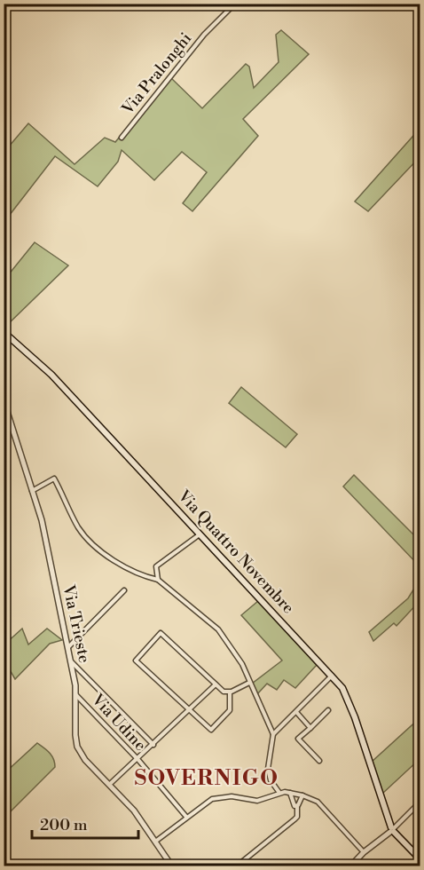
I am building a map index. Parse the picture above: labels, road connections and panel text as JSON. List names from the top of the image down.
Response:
{
  "streets": {
    "main road": ["Via Quattro Novembre"],
    "street": ["Via Pralonghi", "Via Trieste", "Via Udine"]
  },
  "crossings": [
    ["Via Trieste", "Via Udine"]
  ],
  "districts": ["SOVERNIGO"],
  "scale_bar": "200 m"
}
